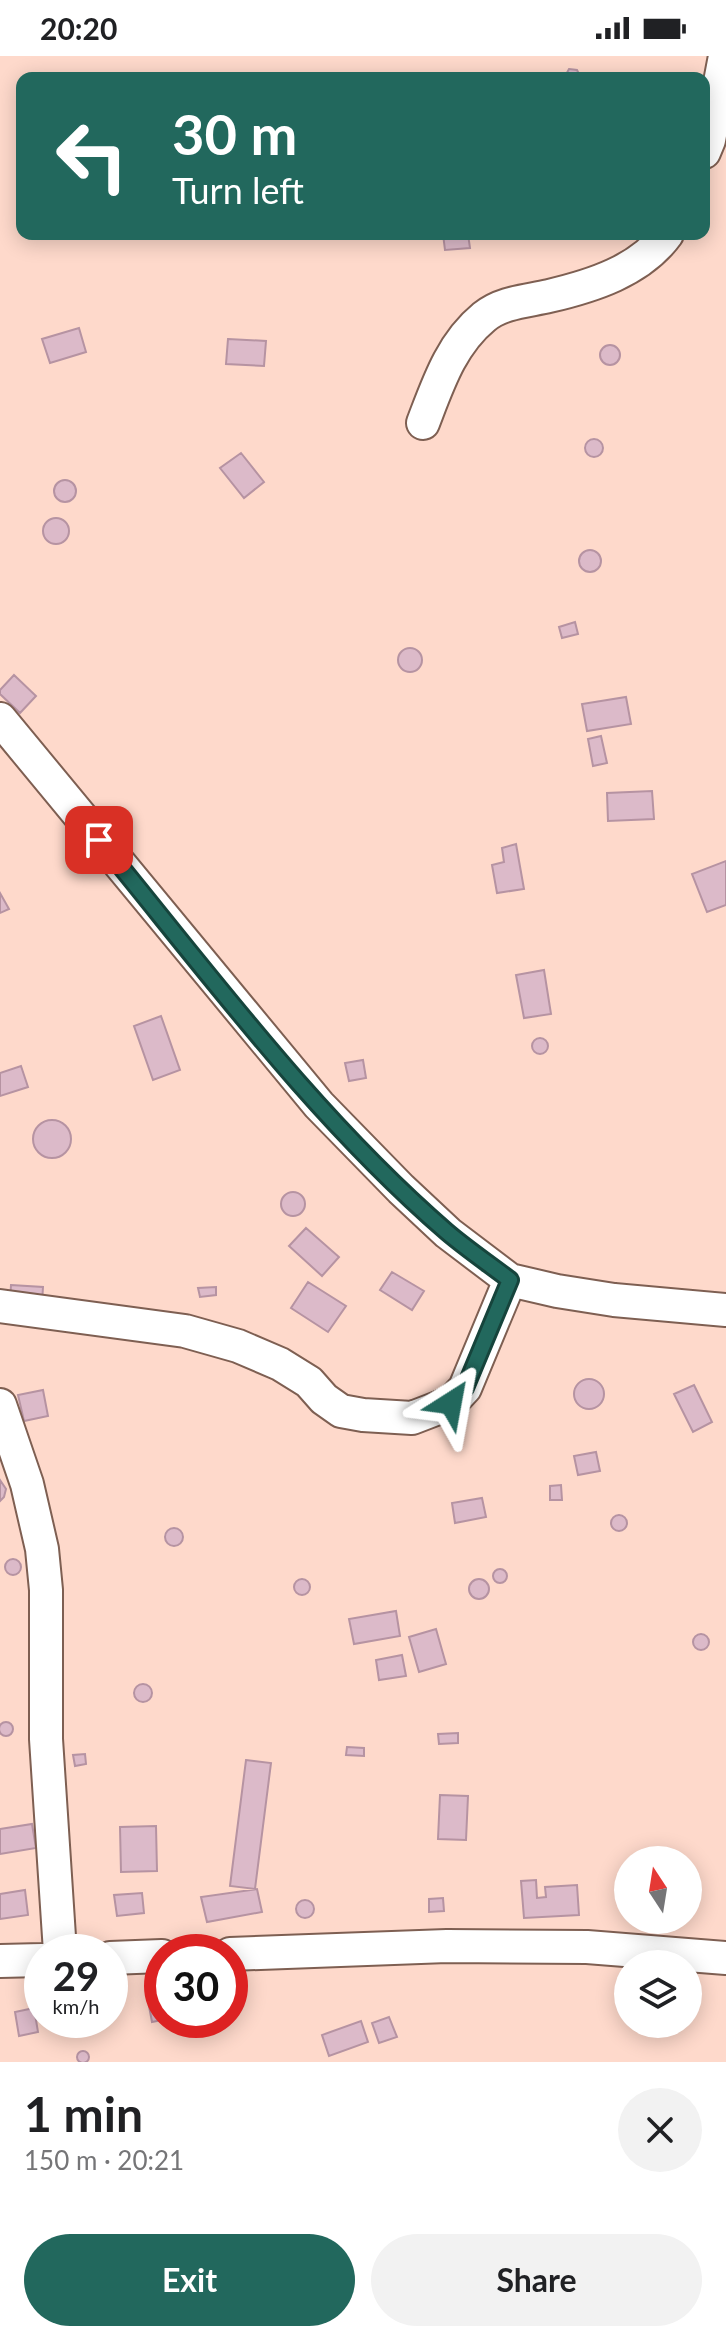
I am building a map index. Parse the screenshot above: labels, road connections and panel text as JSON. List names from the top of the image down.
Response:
{
  "north": "top",
  "page": {
    "status": "20:20",
    "turn": ["30 m", "Turn left"],
    "speed": "29 km/h",
    "limit": "30",
    "heading": ["1 min", "150 m · 20:21"],
    "buttons": ["Exit", "Share"]
  }
}
